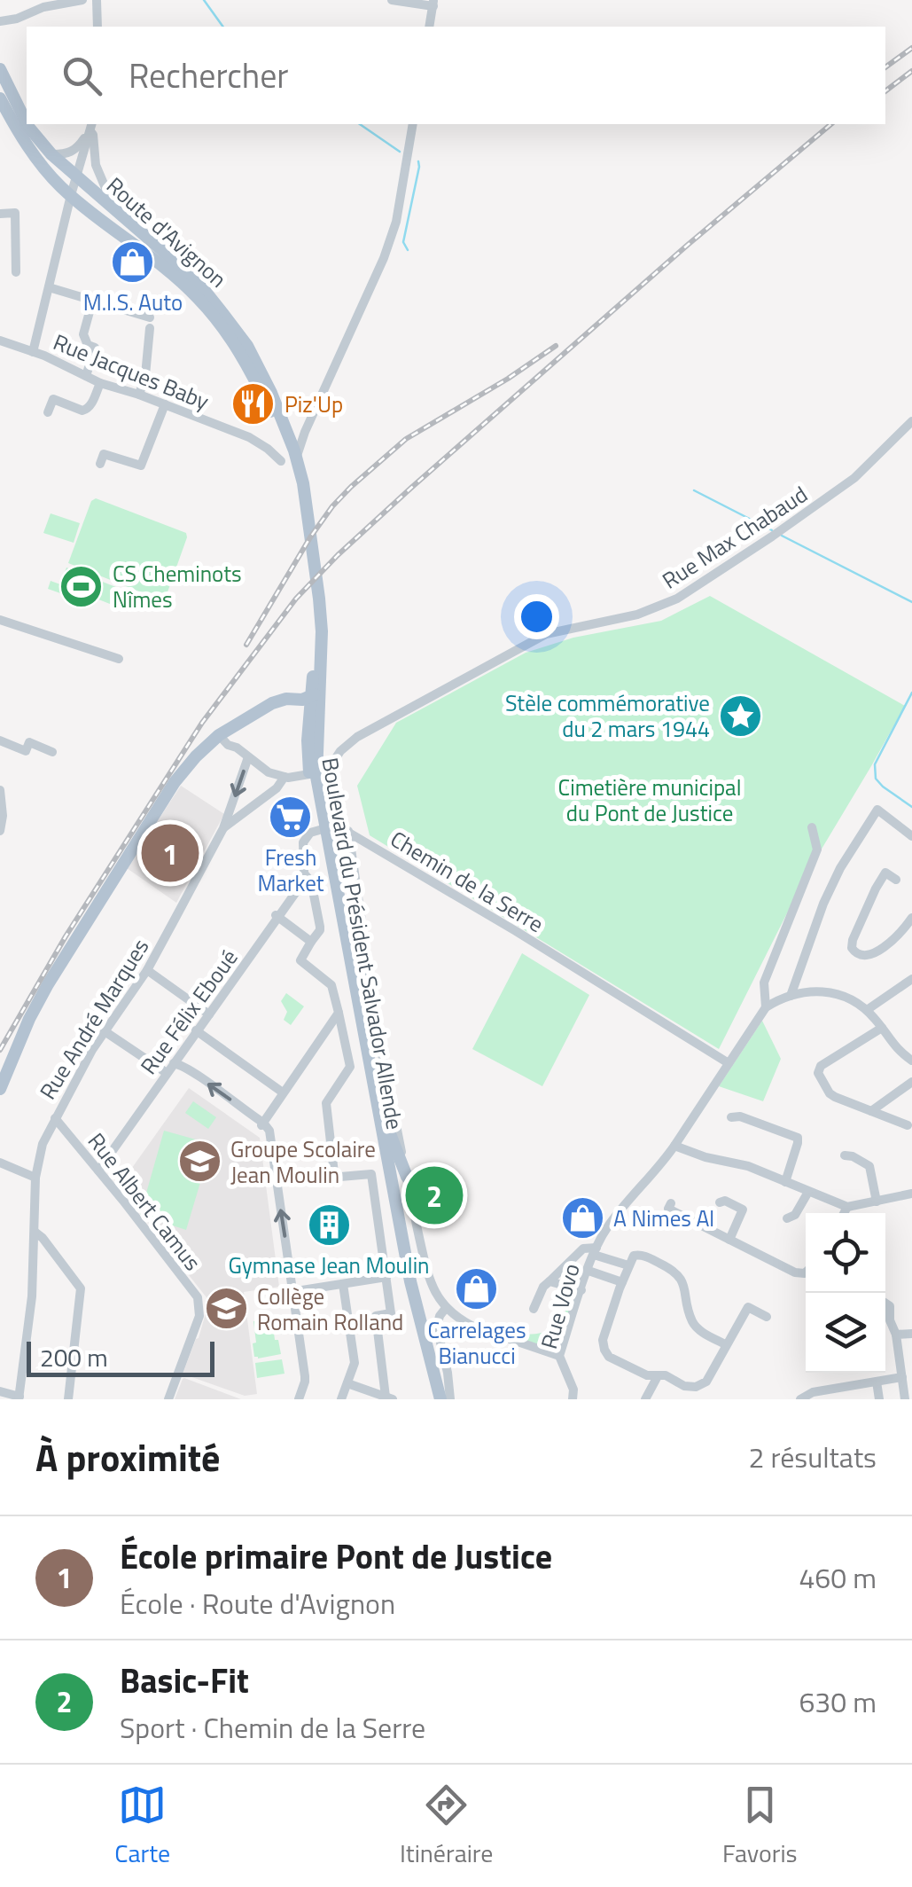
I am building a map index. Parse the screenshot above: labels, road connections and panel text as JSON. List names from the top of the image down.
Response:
{
  "streets": {
    "main road": ["Route d'Avignon", "Boulevard du Président Salvador Allende"],
    "street": [
      "Rue Jacques Baby",
      "Rue Max Chabaud",
      "Chemin de la Serre",
      "Rue Félix Eboué",
      "Rue André Marques",
      "Rue Albert Camus",
      "Rue Vovo"
    ]
  },
  "crossings": [
    ["Route d'Avignon", "Boulevard du Président Salvador Allende"],
    ["Rue Max Chabaud", "Boulevard du Président Salvador Allende"],
    ["Chemin de la Serre", "Rue Vovo"],
    ["Rue Félix Eboué", "Rue Albert Camus"],
    ["Rue André Marques", "Rue Albert Camus"]
  ],
  "parks": ["Cimetière municipal du Pont de Justice"],
  "places": {
    "shop": ["M.I.S. Auto", "A Nimes Al", "Carrelages Bianucci"],
    "restaurant": ["Piz'Up"],
    "sports": ["CS Cheminots Nîmes"],
    "place": ["Stèle commémorative du 2 mars 1944"],
    "supermarket": ["Fresh Market"],
    "school or university": ["Groupe Scolaire Jean Moulin", "Collège Romain Rolland"],
    "building": ["Gymnase Jean Moulin"]
  },
  "scale_bar": "200 m",
  "page": {
    "search": "Rechercher",
    "pins": ["1", "2"],
    "scale": "200 m",
    "heading": ["À proximité", "2 résultats"],
    "list": [
      {
        "mark": "1",
        "name": "École primaire Pont de Justice",
        "note": "École · Route d'Avignon",
        "value": "460 m"
      },
      {
        "mark": "2",
        "name": "Basic-Fit",
        "note": "Sport · Chemin de la Serre",
        "value": "630 m"
      }
    ],
    "nav": ["Carte", "Itinéraire", "Favoris"]
  }
}
